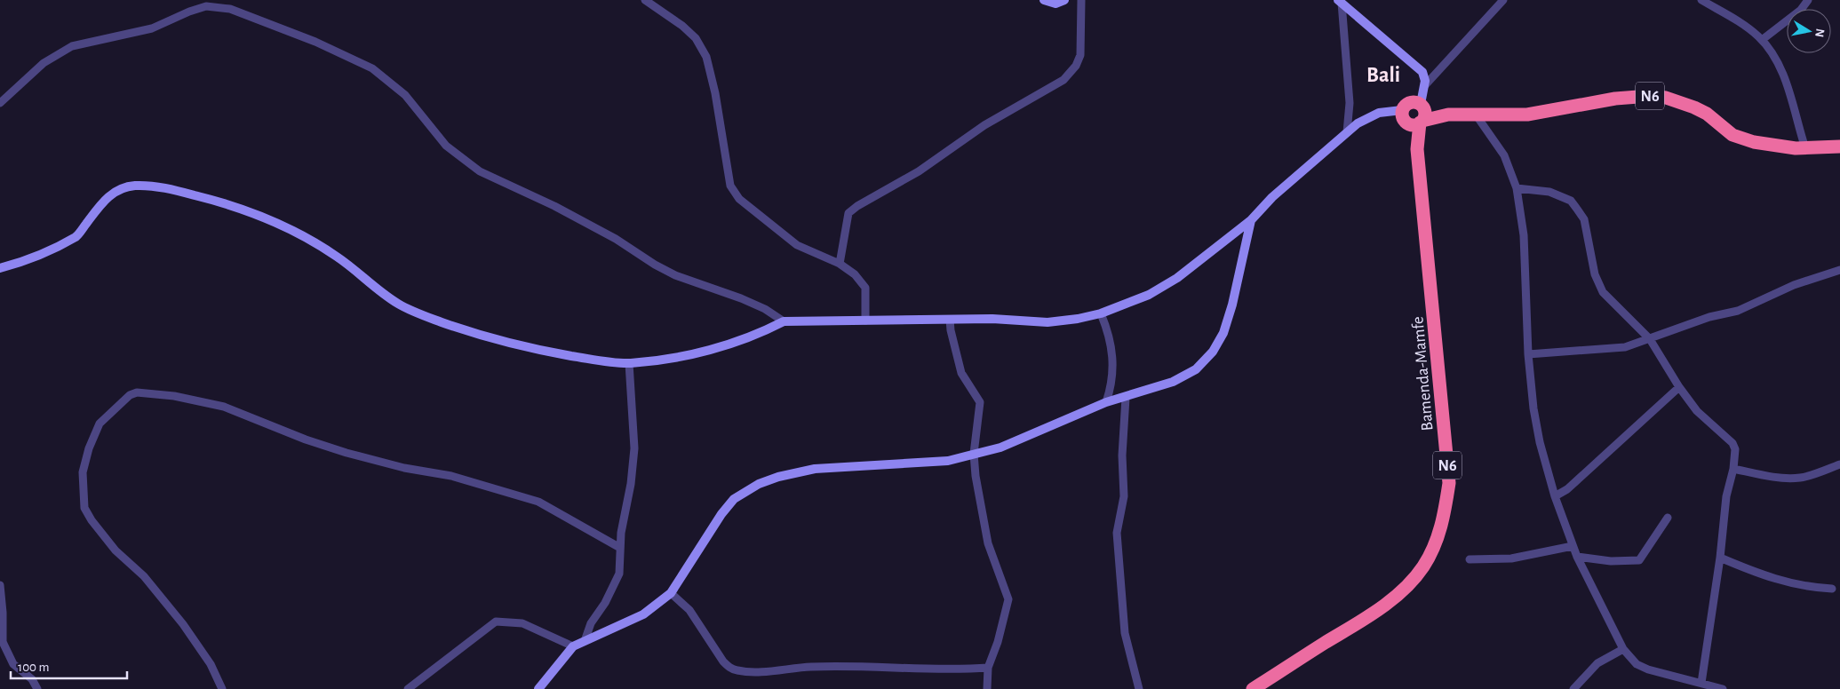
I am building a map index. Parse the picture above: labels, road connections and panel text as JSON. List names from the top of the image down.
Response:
{
  "streets": {
    "highway": ["N6", "Bamenda-Mamfe"]
  },
  "crossings": [
    ["N6", "Bamenda-Mamfe"]
  ],
  "districts": ["Bali"],
  "scale_bar": "100 m",
  "north": "right"
}
